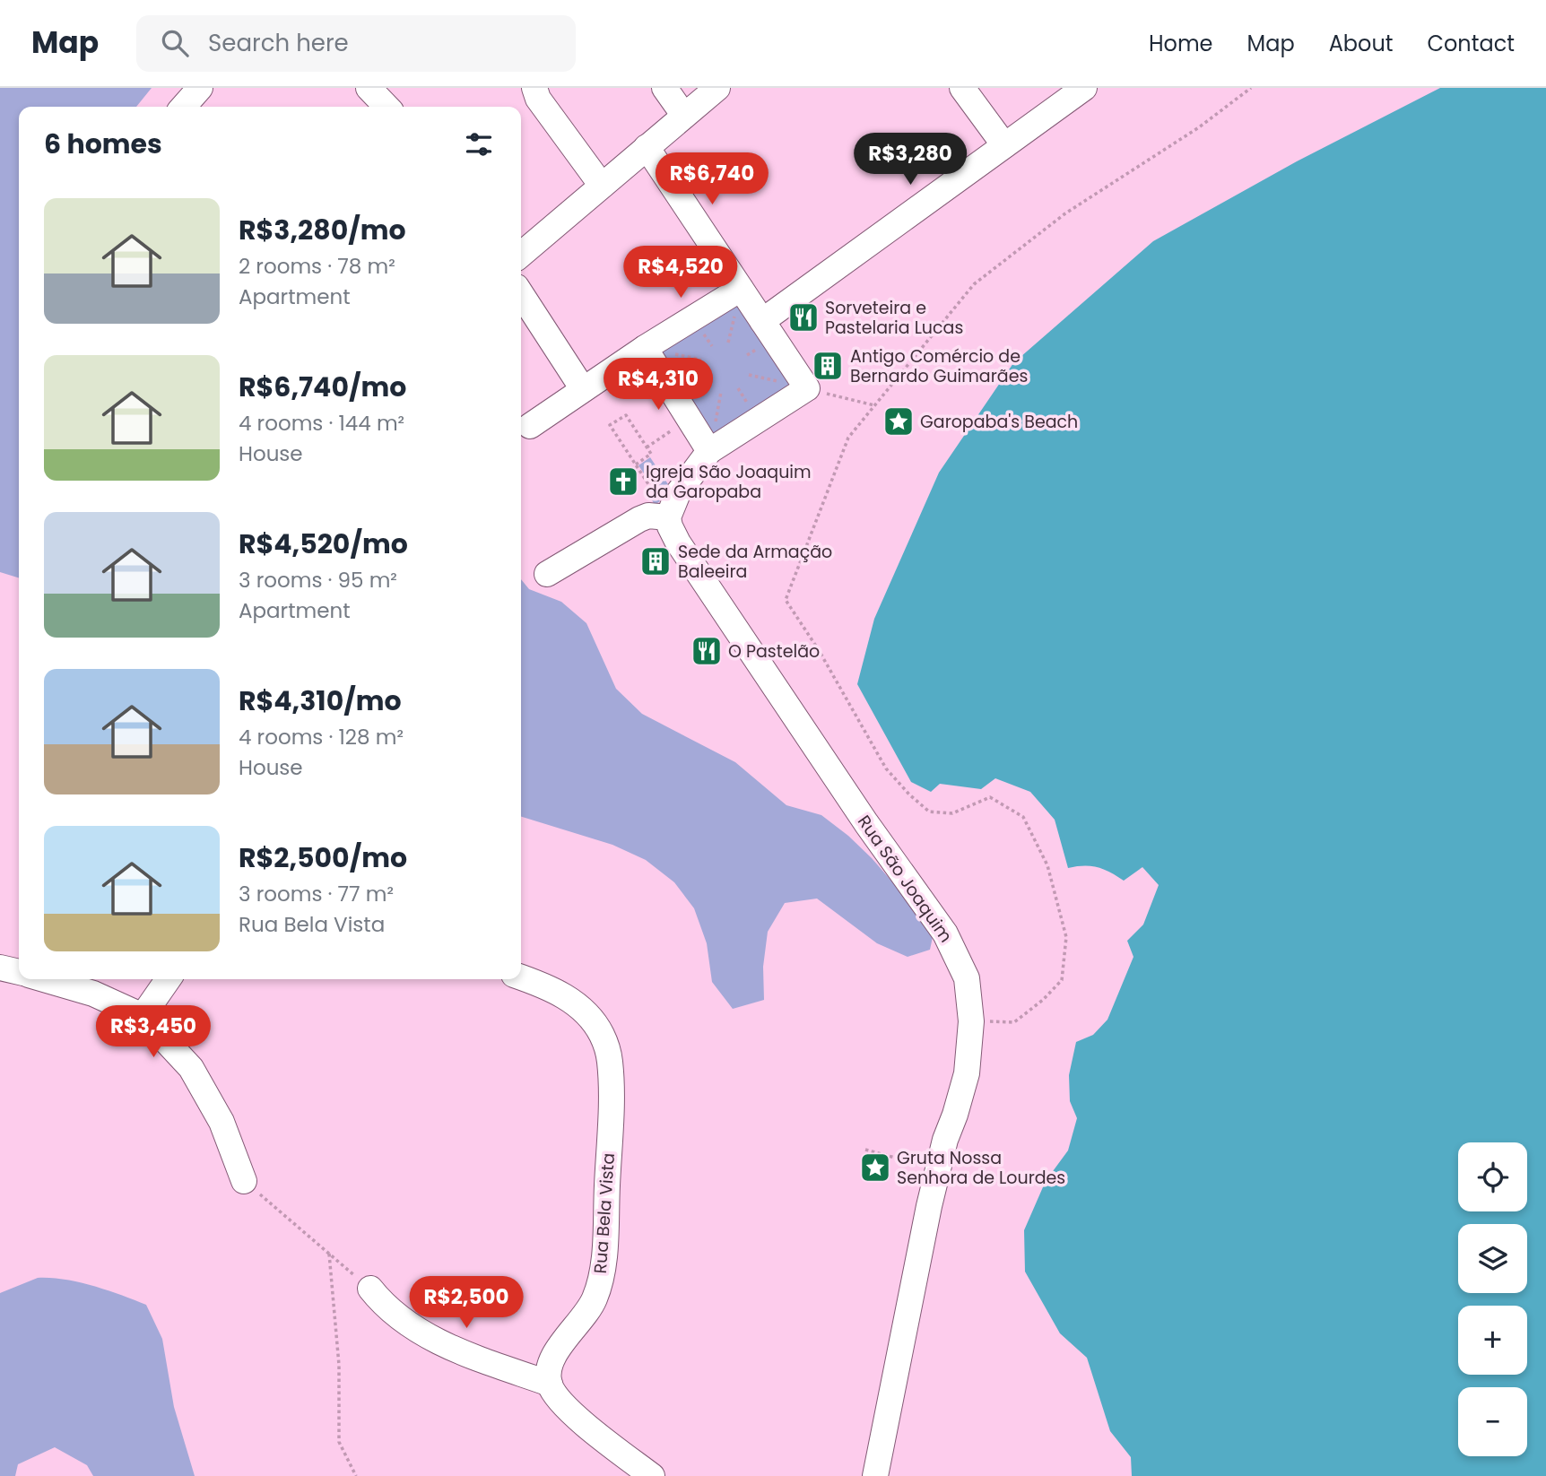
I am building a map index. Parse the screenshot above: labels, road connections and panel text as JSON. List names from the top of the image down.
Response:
{
  "streets": {
    "street": ["Rua São Joaquim", "Rua Bela Vista"]
  },
  "places": {
    "restaurant": ["Sorveteira e Pastelaria Lucas", "O Pastelão"],
    "building": ["Antigo Comércio de Bernardo Guimarães", "Sede da Armação Baleeira"],
    "place": ["Garopaba's Beach", "Gruta Nossa Senhora de Lourdes"],
    "church": ["Igreja São Joaquim da Garopaba"]
  },
  "page": {
    "header": "Map",
    "search": "Search here",
    "nav": [
      "Home",
      "Map",
      "About",
      "Contact"
    ],
    "heading": "6 homes",
    "price": [
      "R$3,280",
      "R$6,740",
      "R$4,520",
      "R$4,310",
      "R$3,450",
      "R$2,500"
    ],
    "list": [
      {
        "name": "R$3,280/mo",
        "note": "2 rooms · 78 m² · Apartment"
      },
      {
        "name": "R$6,740/mo",
        "note": "4 rooms · 144 m² · House"
      },
      {
        "name": "R$4,520/mo",
        "note": "3 rooms · 95 m² · Apartment"
      },
      {
        "name": "R$4,310/mo",
        "note": "4 rooms · 128 m² · House"
      },
      {
        "name": "R$2,500/mo",
        "note": "3 rooms · 77 m² · Rua Bela Vista"
      }
    ],
    "map_buttons": ["+", "−"]
  }
}
